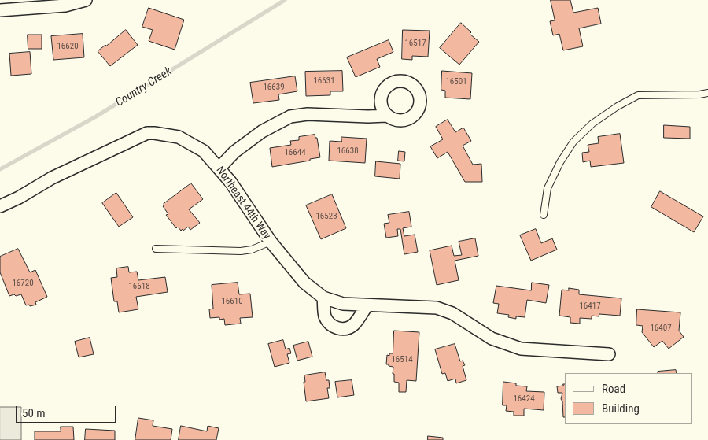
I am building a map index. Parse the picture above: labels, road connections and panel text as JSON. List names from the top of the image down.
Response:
{
  "streets": {
    "street": ["Northeast 44th Way"]
  },
  "water": ["Country Creek"],
  "house_numbers": [
    "16517",
    "16620",
    "16631",
    "16501",
    "16639",
    "16638",
    "16644",
    "16523",
    "16720",
    "16618",
    "16610",
    "16417",
    "16407",
    "16514",
    "16424"
  ],
  "legend": ["Road", "Building"],
  "scale_bar": "50 m"
}
